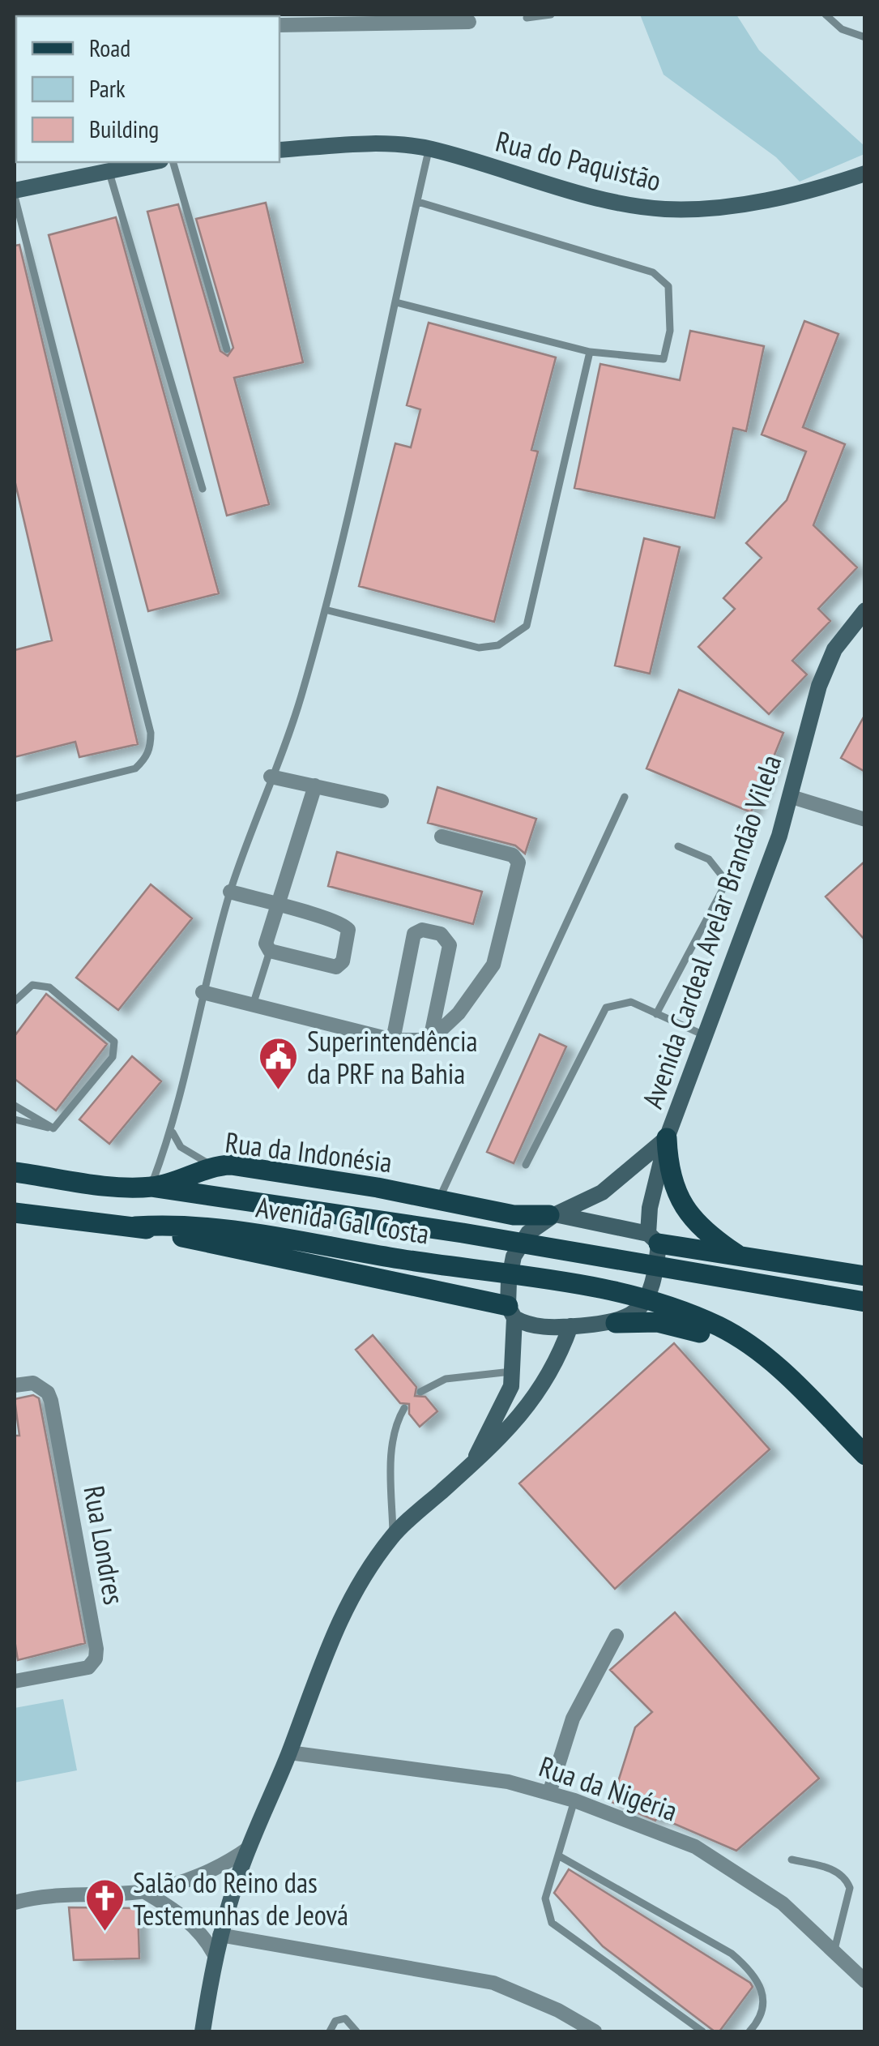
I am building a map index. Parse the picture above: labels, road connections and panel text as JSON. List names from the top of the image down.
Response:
{
  "streets": {
    "main road": [
      "Rua do Paquistão",
      "Avenida Cardeal Avelar Brandão Vilela",
      "Rua da Indonésia",
      "Avenida Gal Costa"
    ],
    "street": ["Rua Londres", "Rua da Nigéria"]
  },
  "crossings": [
    ["Avenida Cardeal Avelar Brandão Vilela", "Rua da Indonésia"],
    ["Avenida Cardeal Avelar Brandão Vilela", "Avenida Gal Costa"],
    ["Rua da Indonésia", "Avenida Gal Costa"]
  ],
  "places": {
    "public building": ["Superintendência da PRF na Bahia"],
    "church": ["Salão do Reino das Testemunhas de Jeová"]
  },
  "legend": ["Road", "Park", "Building"]
}
